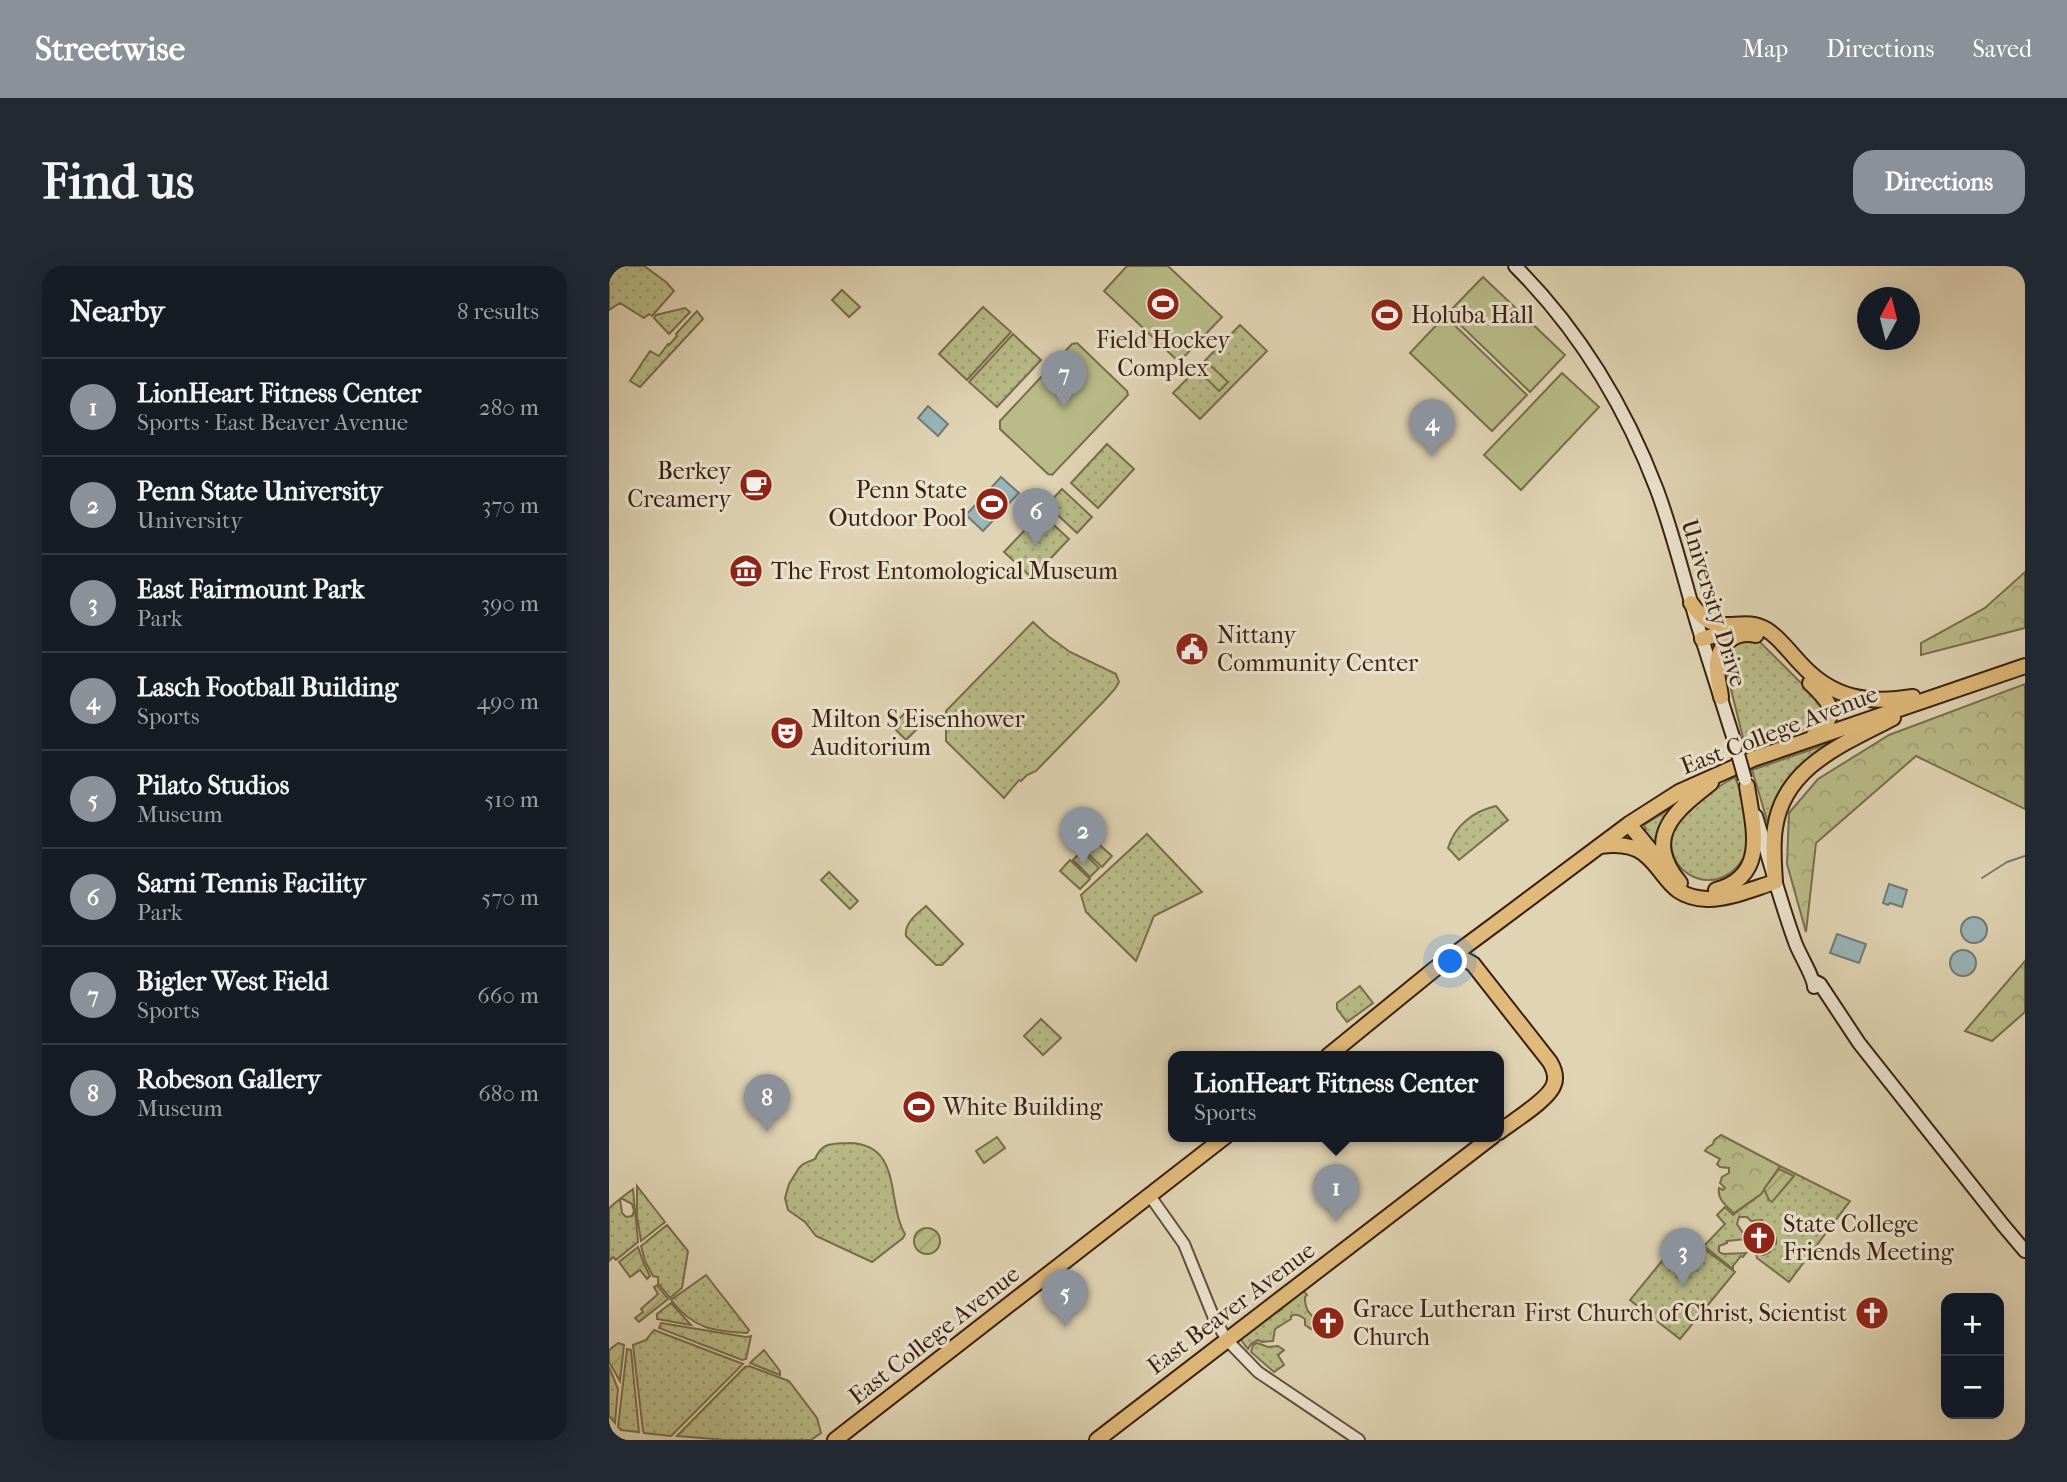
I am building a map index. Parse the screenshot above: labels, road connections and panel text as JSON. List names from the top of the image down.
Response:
{
  "streets": {
    "main road": ["University Drive", "East College Avenue", "East Beaver Avenue"]
  },
  "places": {
    "sports": [
      "Field Hockey Complex",
      "Holuba Hall",
      "Penn State Outdoor Pool",
      "White Building"
    ],
    "cafe": ["Berkey Creamery"],
    "museum": ["The Frost Entomological Museum"],
    "public building": ["Nittany Community Center"],
    "theatre": ["Milton S Eisenhower Auditorium"],
    "church": ["State College Friends Meeting", "First Church of Christ, Scientist", "Grace Lutheran Church"]
  },
  "north": "top",
  "page": {
    "header": "Streetwise",
    "nav": ["Map", "Directions", "Saved"],
    "buttons": "Directions",
    "title": "Find us",
    "heading": ["Nearby", "8 results"],
    "pins": [
      "7",
      "4",
      "6",
      "2",
      "8",
      "1",
      "3",
      "5"
    ],
    "list": [
      {
        "mark": "1",
        "name": "LionHeart Fitness Center",
        "note": "Sports · East Beaver Avenue",
        "value": "280 m"
      },
      {
        "mark": "2",
        "name": "Penn State University",
        "note": "University",
        "value": "370 m"
      },
      {
        "mark": "3",
        "name": "East Fairmount Park",
        "note": "Park",
        "value": "390 m"
      },
      {
        "mark": "4",
        "name": "Lasch Football Building",
        "note": "Sports",
        "value": "490 m"
      },
      {
        "mark": "5",
        "name": "Pilato Studios",
        "note": "Museum",
        "value": "510 m"
      },
      {
        "mark": "6",
        "name": "Sarni Tennis Facility",
        "note": "Park",
        "value": "570 m"
      },
      {
        "mark": "7",
        "name": "Bigler West Field",
        "note": "Sports",
        "value": "660 m"
      },
      {
        "mark": "8",
        "name": "Robeson Gallery",
        "note": "Museum",
        "value": "680 m"
      }
    ],
    "popup": ["LionHeart Fitness Center", "Sports"],
    "map_buttons": ["+", "−"]
  }
}
